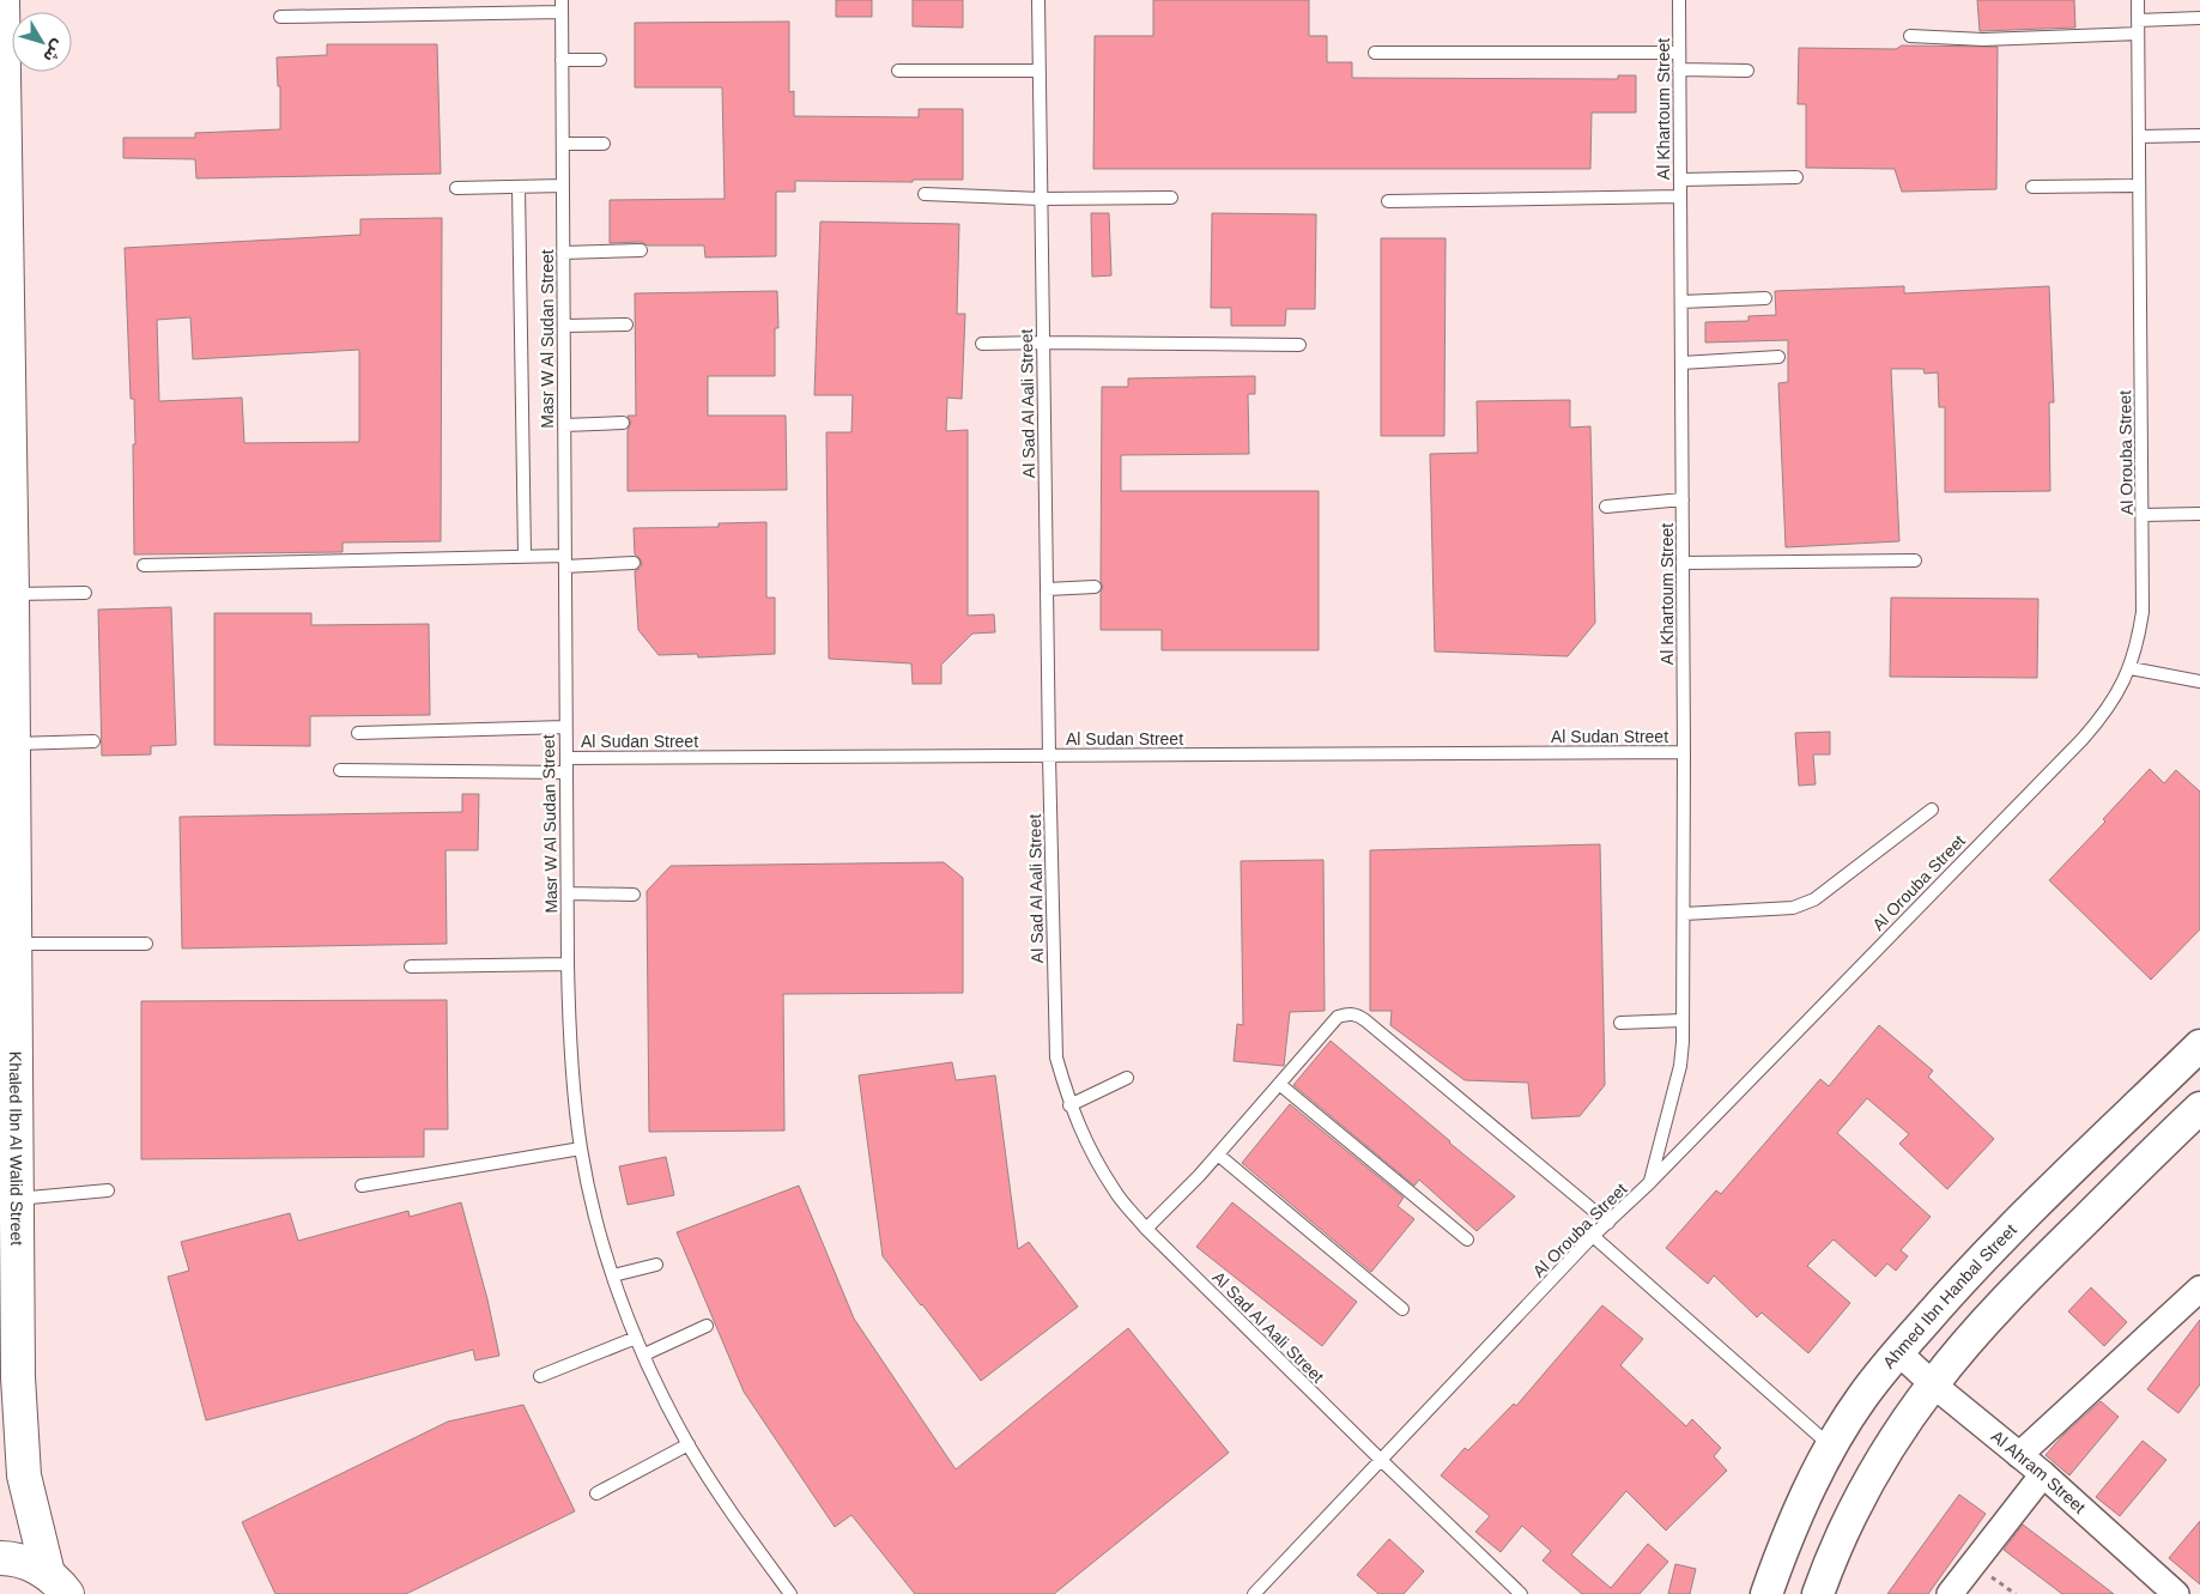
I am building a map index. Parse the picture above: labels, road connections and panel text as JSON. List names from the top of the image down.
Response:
{
  "streets": {
    "main road": ["Khaled Ibn Al Walid Street"],
    "street": ["Ahmed Ibn Hanbal Street", "Al Ahram Street"],
    "lane": [
      "Al Khartoum Street",
      "Masr W Al Sudan Street",
      "Al Sad Al Aali Street",
      "Al Orouba Street",
      "Al Sudan Street"
    ]
  },
  "crossings": [
    ["Al Khartoum Street", "Al Orouba Street"],
    ["Al Khartoum Street", "Al Sudan Street"],
    ["Masr W Al Sudan Street", "Al Sudan Street"],
    ["Al Sad Al Aali Street", "Al Orouba Street"],
    ["Al Sad Al Aali Street", "Al Sudan Street"],
    ["Ahmed Ibn Hanbal Street", "Al Ahram Street"]
  ],
  "north": "bottom right"
}
